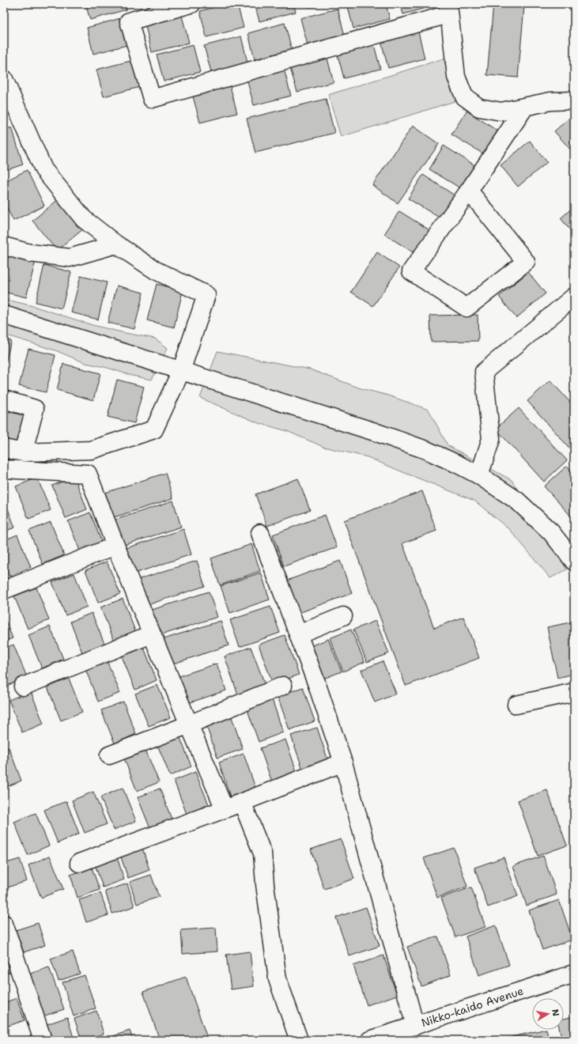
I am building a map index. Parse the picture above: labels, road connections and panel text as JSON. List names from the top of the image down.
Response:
{
  "streets": {
    "street": ["Nikko-kaido Avenue"]
  },
  "north": "right"
}
